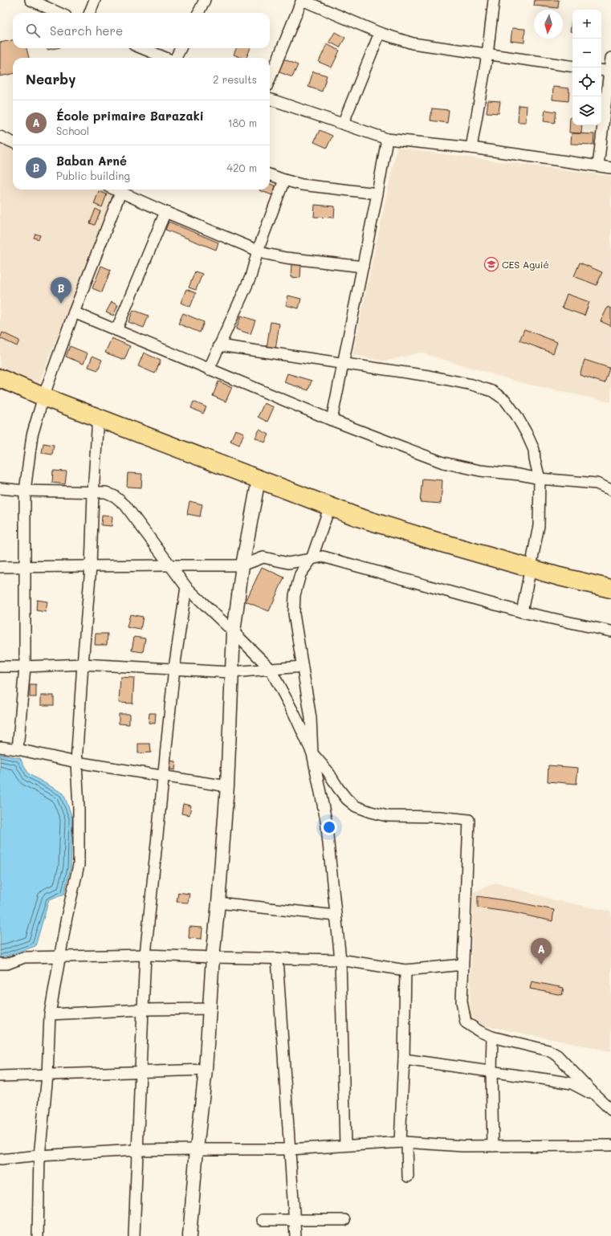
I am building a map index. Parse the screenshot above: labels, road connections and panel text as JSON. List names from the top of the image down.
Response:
{
  "places": {
    "school or university": ["CES Aguié"]
  },
  "north": "bottom",
  "page": {
    "map_buttons": ["+", "−"],
    "search": "Search here",
    "heading": ["Nearby", "2 results"],
    "list": [
      {
        "mark": "A",
        "name": "École primaire Barazaki",
        "note": "School",
        "value": "180 m"
      },
      {
        "mark": "B",
        "name": "Baban Arné",
        "note": "Public building",
        "value": "420 m"
      }
    ],
    "pins": ["B", "A"]
  }
}
